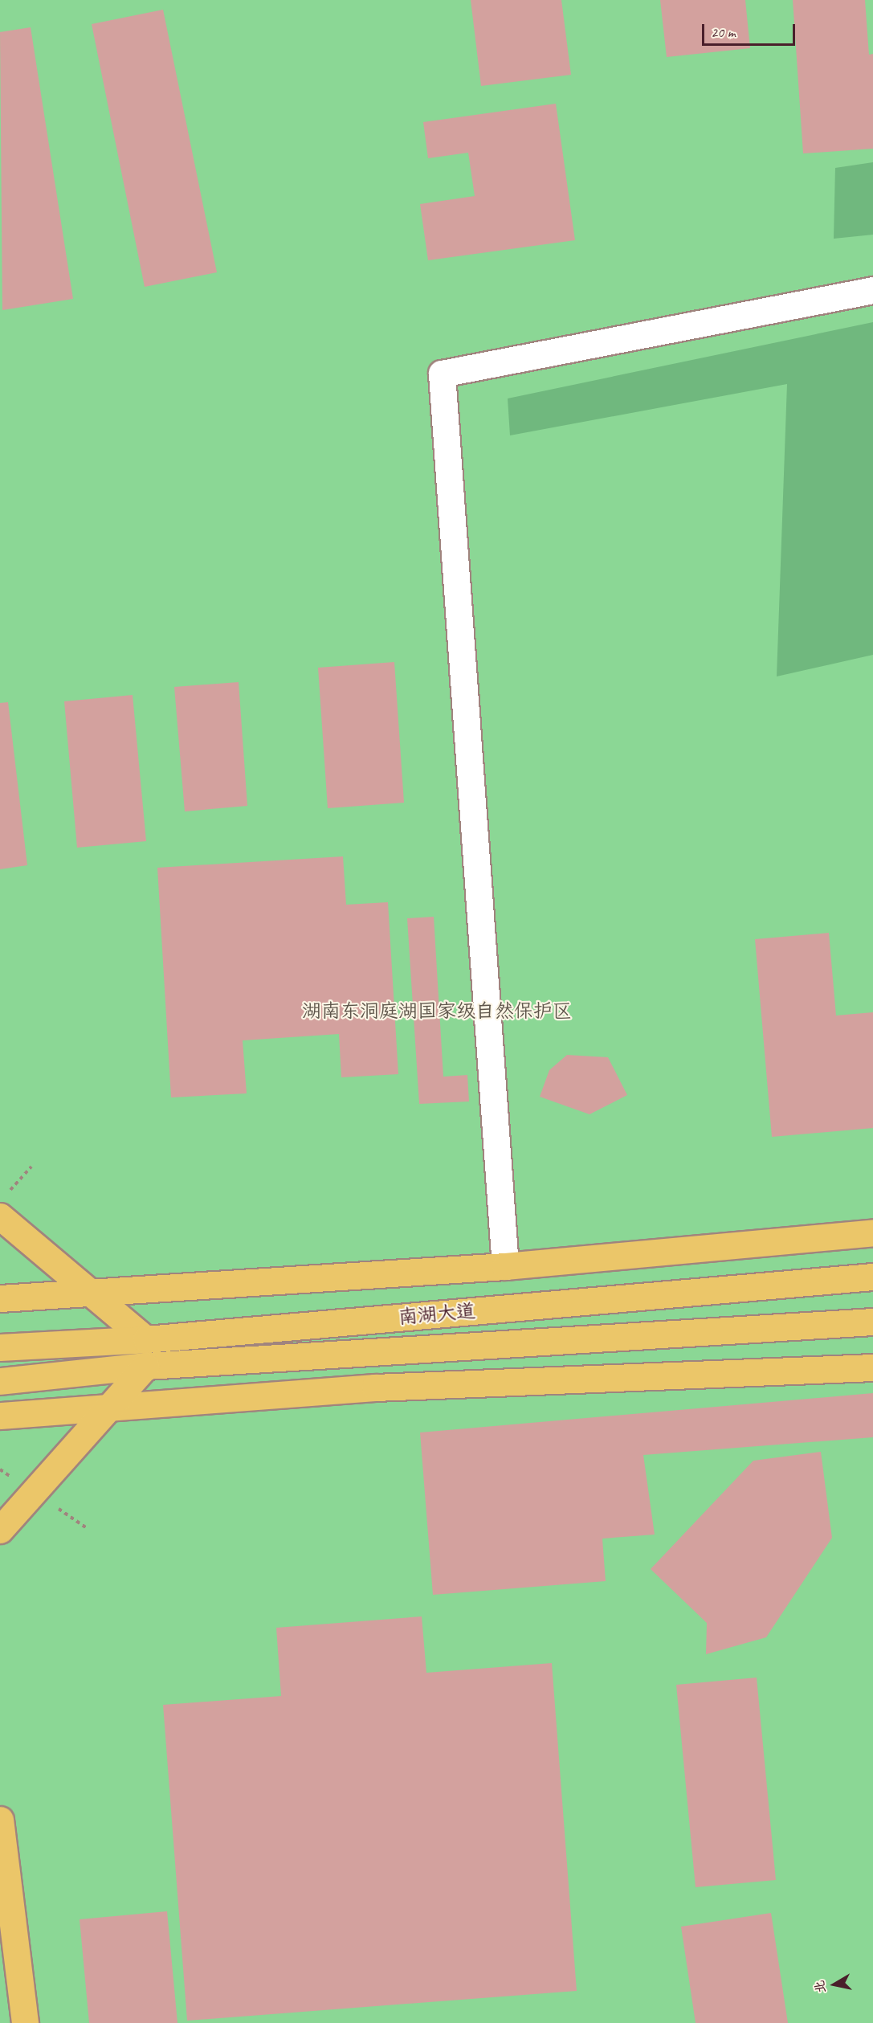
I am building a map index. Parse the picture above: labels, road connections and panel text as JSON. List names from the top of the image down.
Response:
{
  "streets": {
    "main road": ["南湖大道"]
  },
  "parks": ["湖南东洞庭湖国家级自然保护区"],
  "scale_bar": "20 m",
  "north": "left"
}
